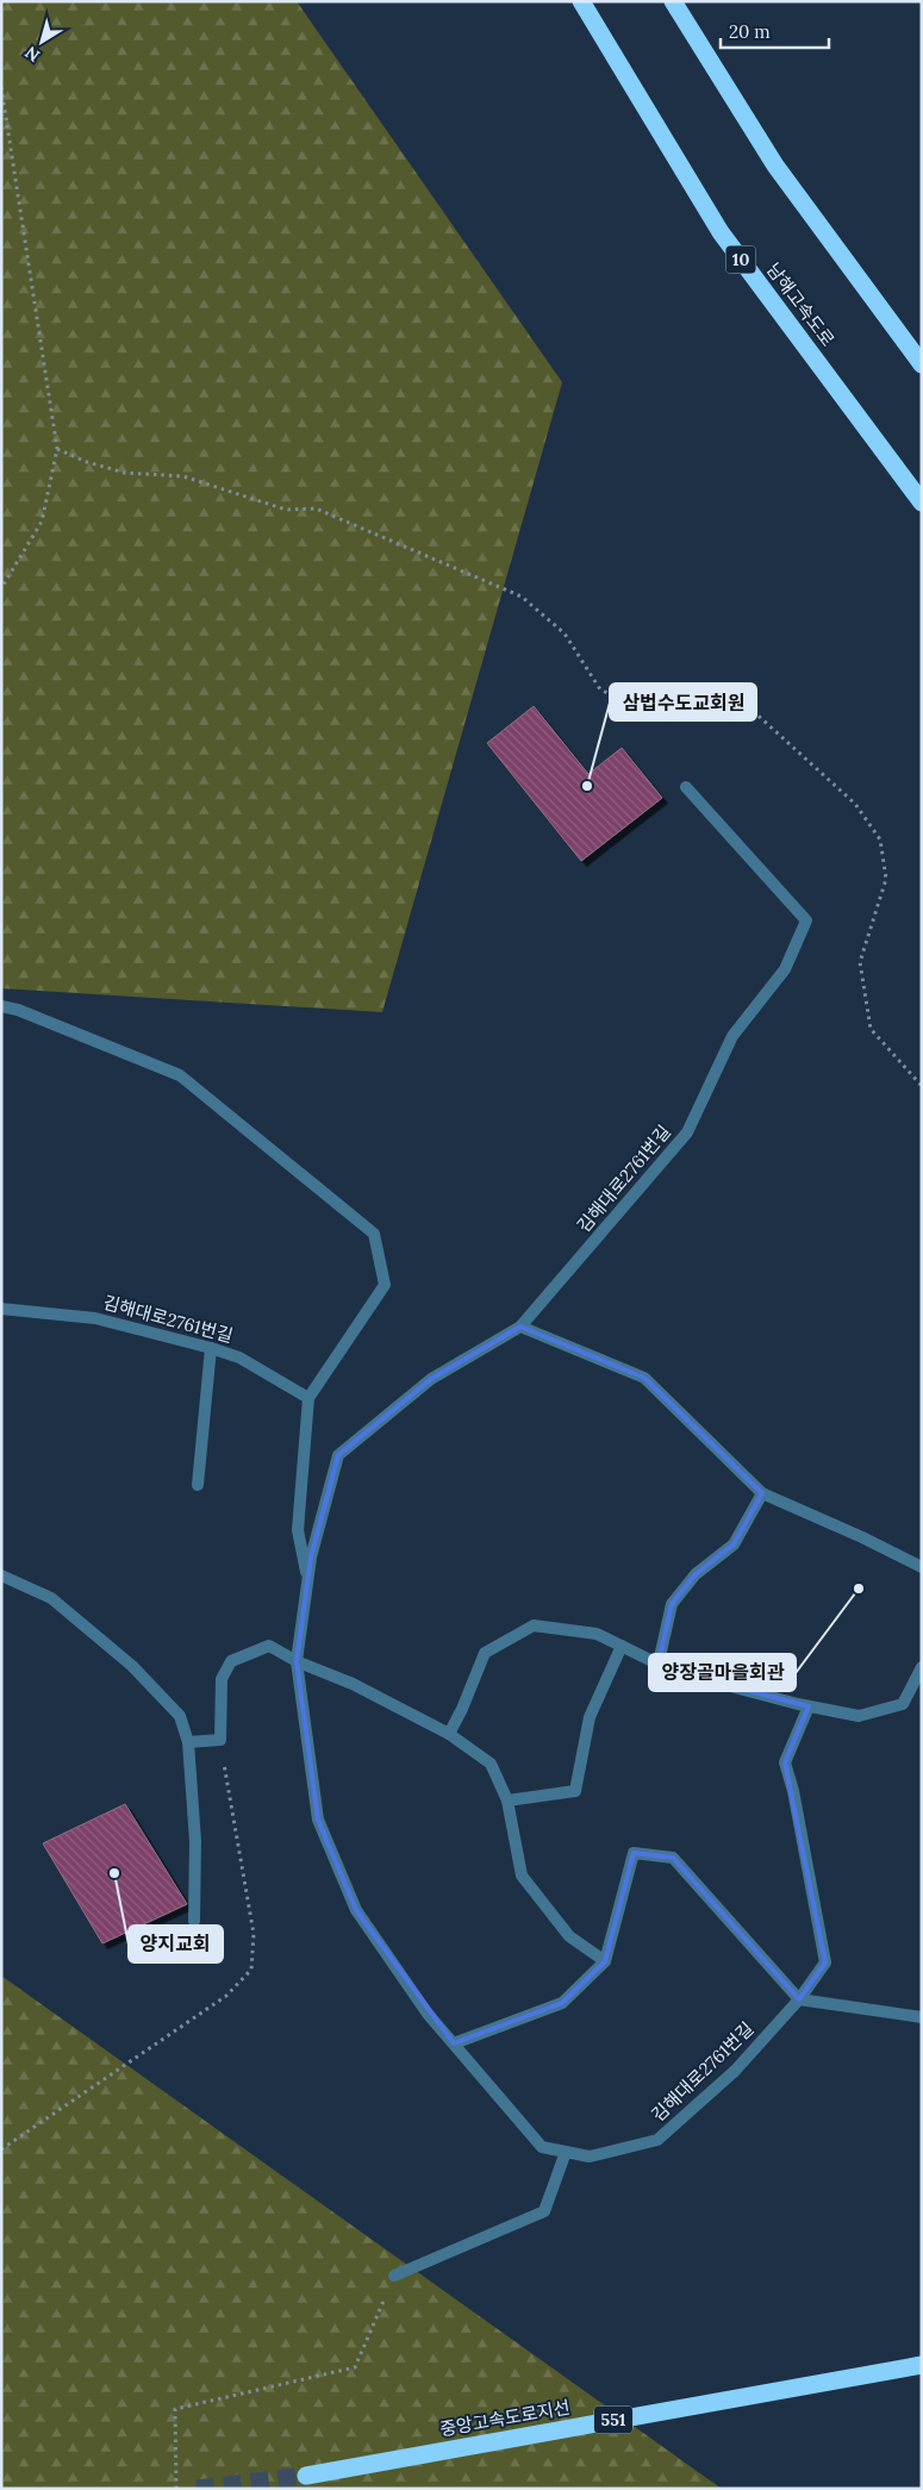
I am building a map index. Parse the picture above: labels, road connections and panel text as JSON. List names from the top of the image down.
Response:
{
  "streets": {
    "highway": [
      "10",
      "남해고속도로",
      "중앙고속도로지선",
      "551"
    ],
    "street": ["김해대로2761번길"]
  },
  "places": ["삼법수도교회원", "양장골마을회관", "양지교회"],
  "scale_bar": "20 m",
  "north": "bottom left"
}
